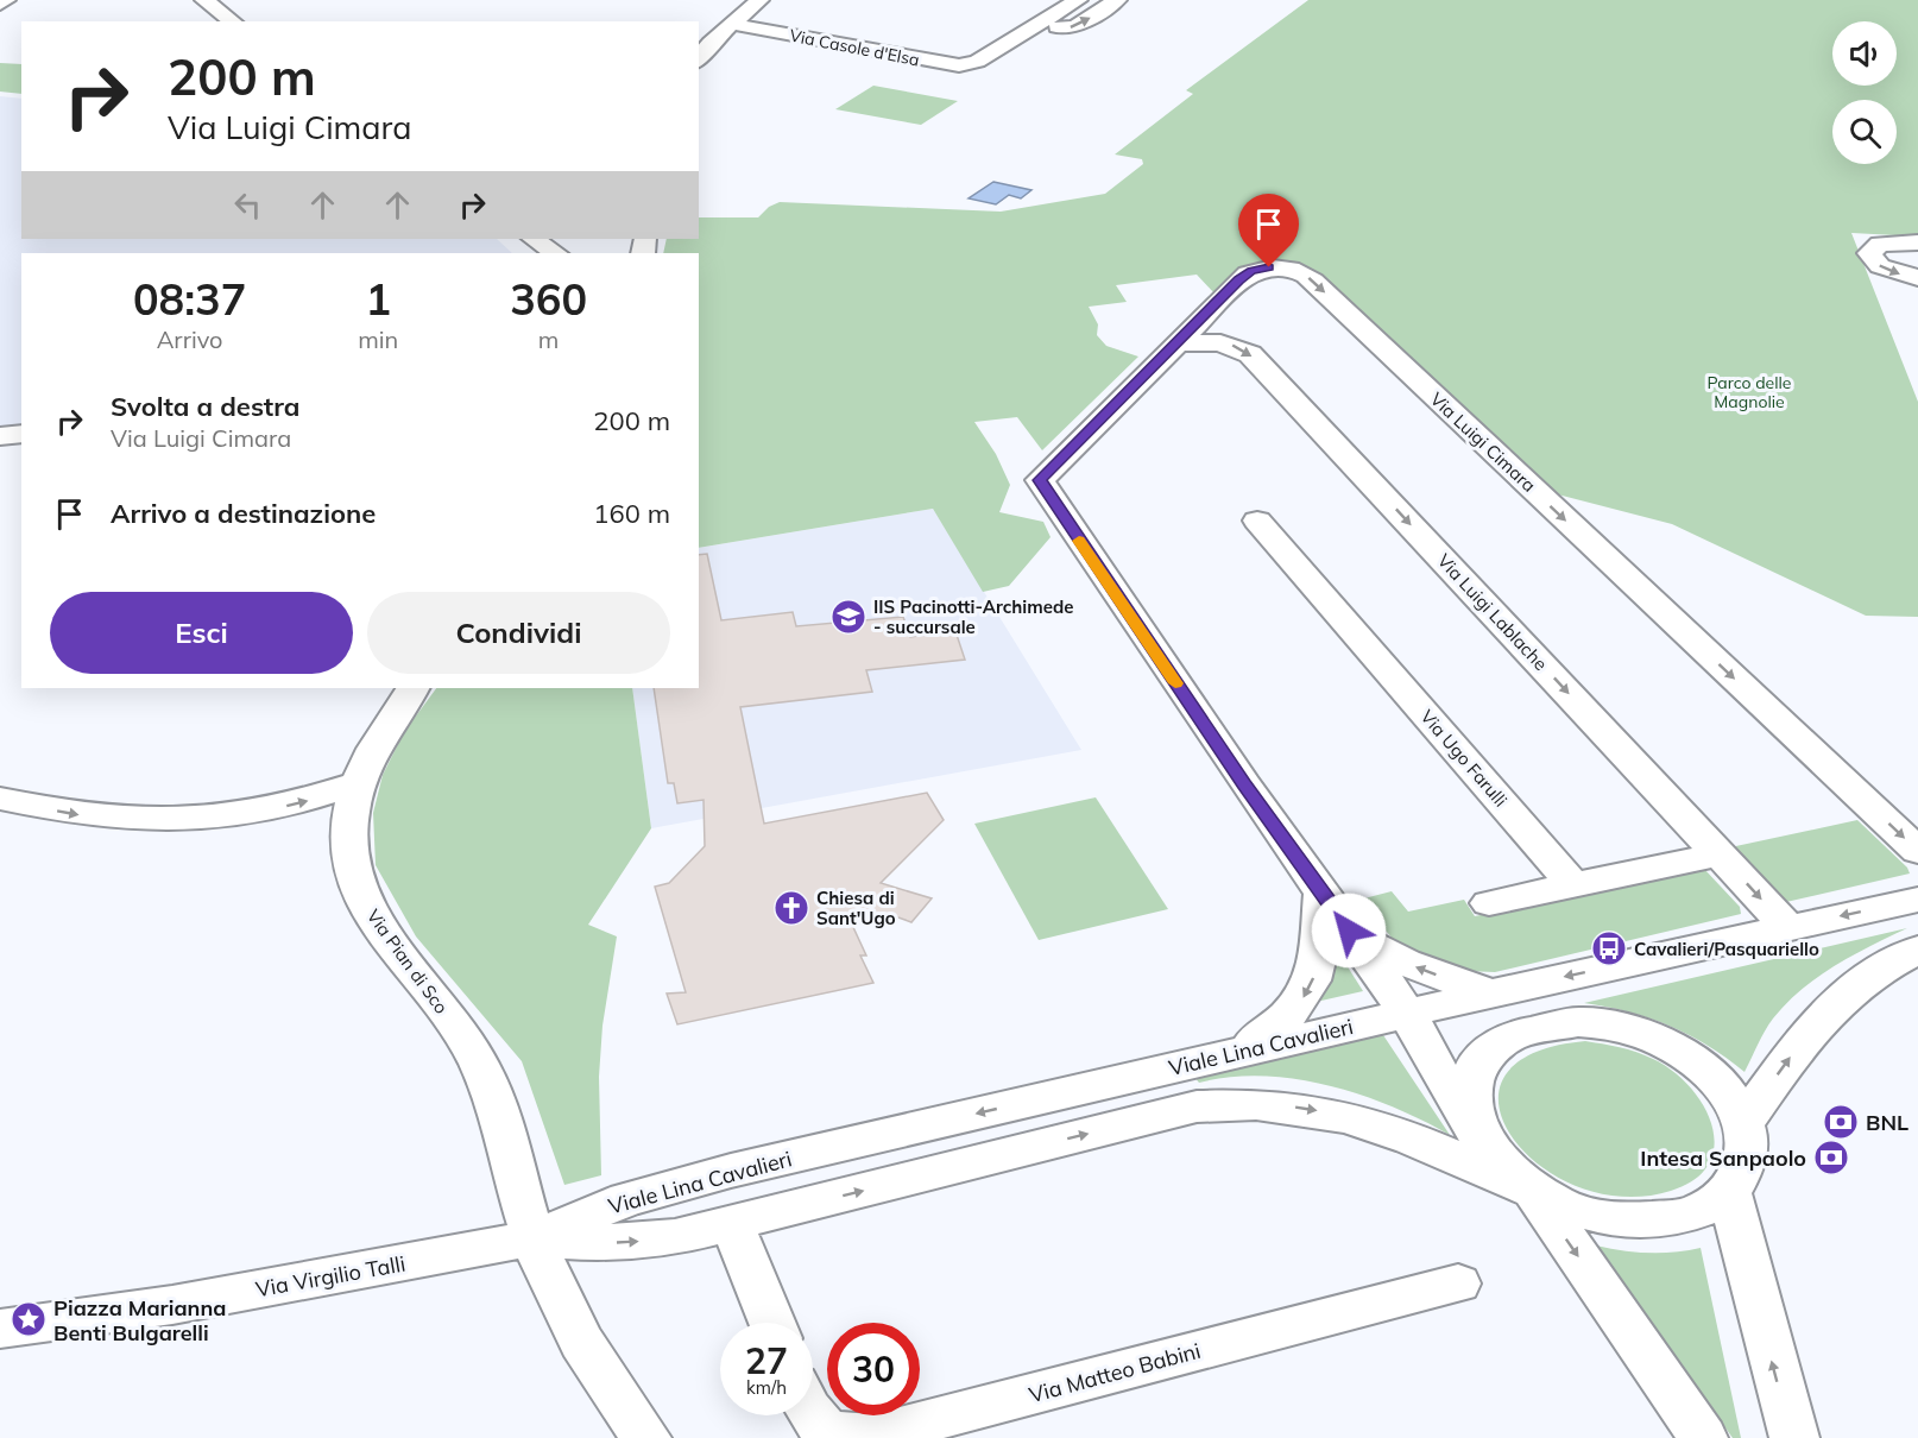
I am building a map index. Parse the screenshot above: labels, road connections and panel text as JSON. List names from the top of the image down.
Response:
{
  "streets": {
    "street": [
      "Via Casole d'Elsa",
      "Via Luigi Cimara",
      "Via Luigi Lablache",
      "Via Ugo Farulli",
      "Via Pian di Sco",
      "Viale Lina Cavalieri",
      "Via Virgilio Talli",
      "Via Matteo Babini"
    ]
  },
  "crossings": [
    ["Via Luigi Cimara", "Via Luigi Lablache"],
    ["Via Luigi Lablache", "Viale Lina Cavalieri"],
    ["Via Pian di Sco", "Viale Lina Cavalieri"],
    ["Via Pian di Sco", "Via Virgilio Talli"],
    ["Viale Lina Cavalieri", "Via Virgilio Talli"]
  ],
  "one_way": ["Via Luigi Cimara"],
  "parks": ["Parco delle Magnolie"],
  "places": {
    "school or university": ["IIS Pacinotti-Archimede - succursale"],
    "church": ["Chiesa di Sant'Ugo"],
    "bus stop": ["Cavalieri/Pasquariello"],
    "bank": ["BNL", "Intesa Sanpaolo"],
    "place": ["Piazza Marianna Benti Bulgarelli"]
  },
  "page": {
    "turn": ["200 m", "Via Luigi Cimara"],
    "eta": [
      "08:37",
      "Arrivo",
      "1",
      "min",
      "360",
      "m"
    ],
    "list": [
      {
        "name": "Svolta a destra",
        "note": "Via Luigi Cimara",
        "value": "200 m"
      },
      {
        "name": "Arrivo a destinazione",
        "value": "160 m"
      }
    ],
    "buttons": ["Esci", "Condividi"],
    "speed": "27 km/h",
    "limit": "30"
  }
}
